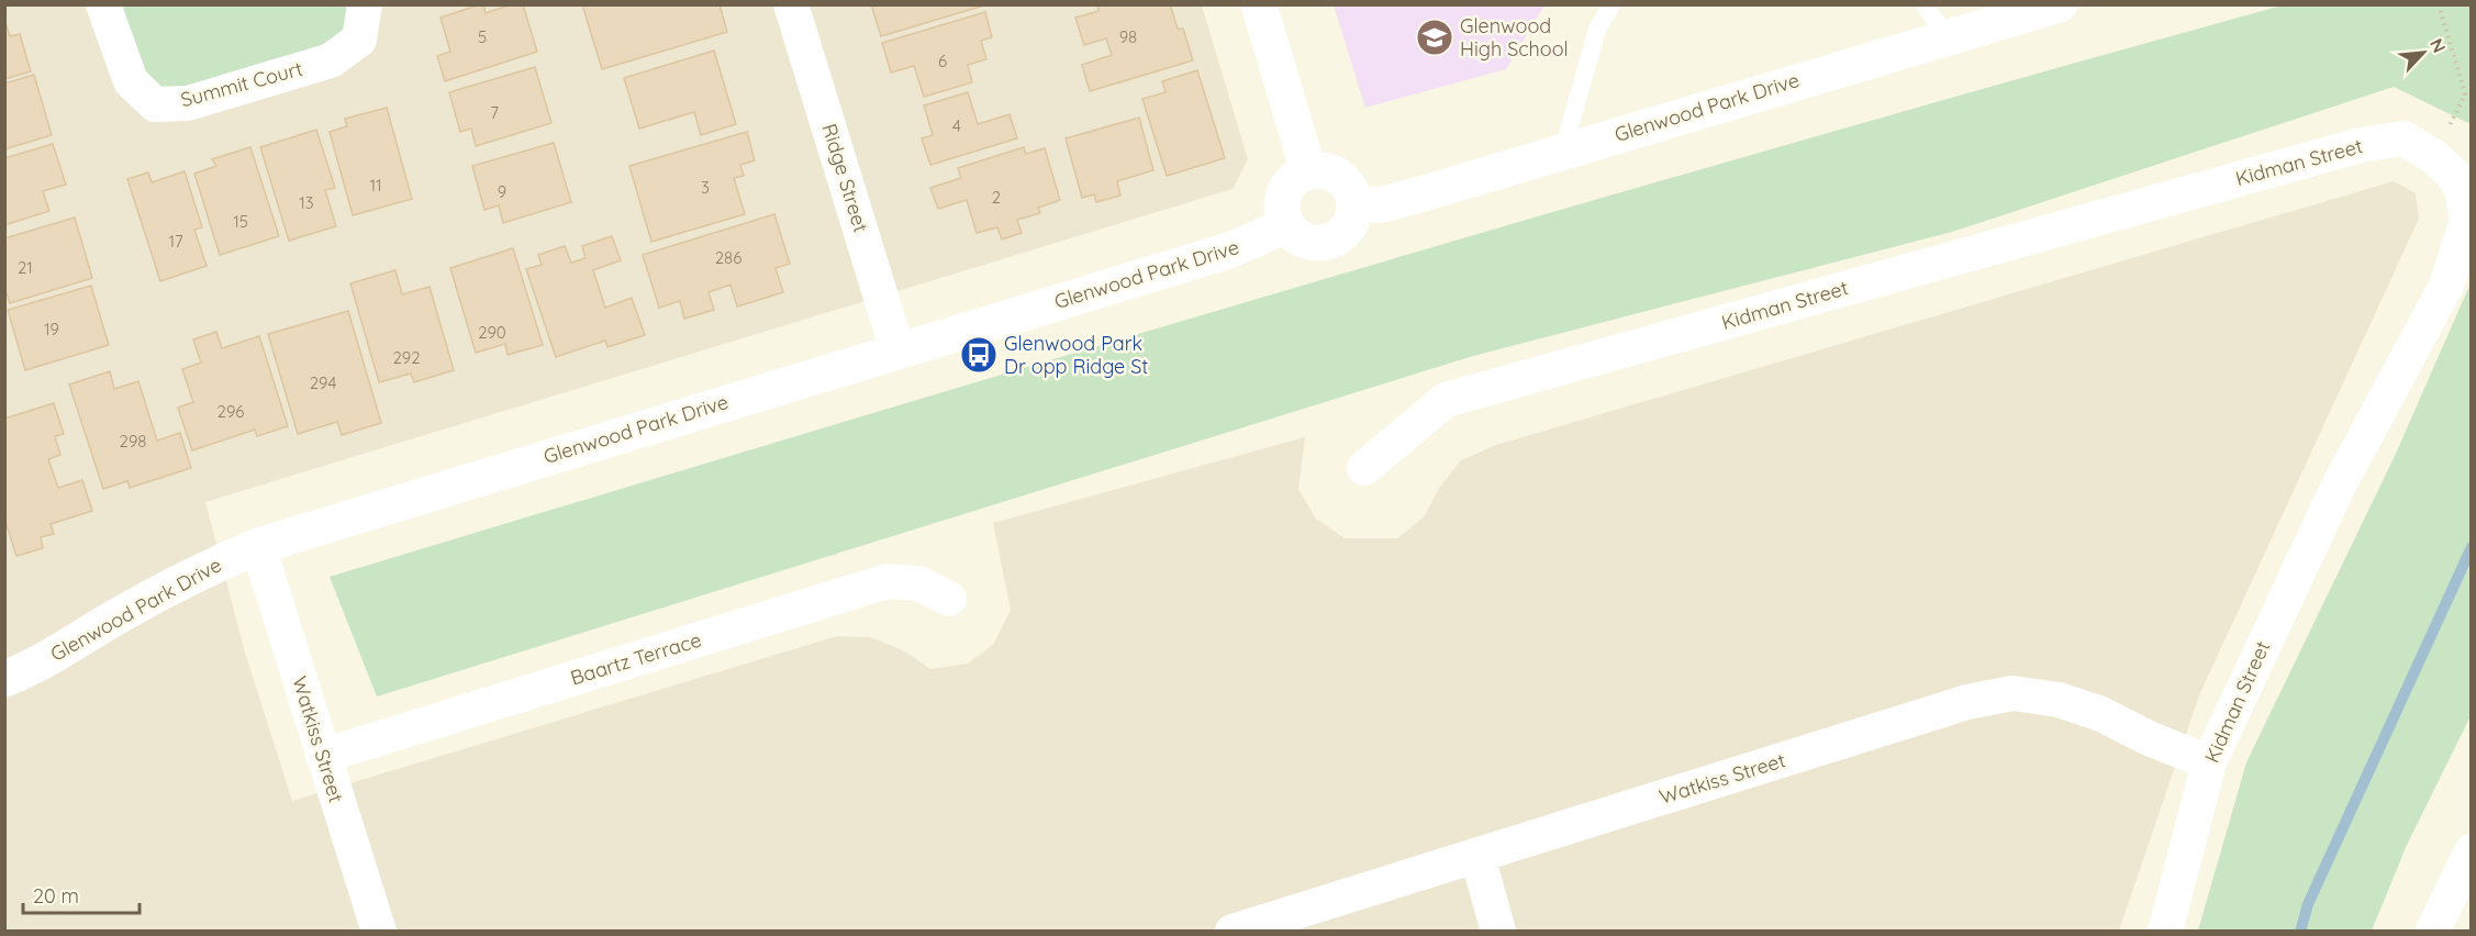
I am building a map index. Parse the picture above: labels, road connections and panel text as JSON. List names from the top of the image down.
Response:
{
  "streets": {
    "street": [
      "Summit Court",
      "Glenwood Park Drive",
      "Kidman Street",
      "Ridge Street",
      "Baartz Terrace",
      "Watkiss Street"
    ]
  },
  "crossings": [
    ["Glenwood Park Drive", "Ridge Street"],
    ["Glenwood Park Drive", "Watkiss Street"],
    ["Kidman Street", "Watkiss Street"],
    ["Baartz Terrace", "Watkiss Street"]
  ],
  "places": {
    "school or university": ["Glenwood High School"],
    "bus stop": ["Glenwood Park Dr opp Ridge St"]
  },
  "house_numbers": [
    "5",
    "98",
    "6",
    "7",
    "4",
    "11",
    "3",
    "9",
    "2",
    "13",
    "15",
    "17",
    "286",
    "21",
    "19",
    "290",
    "292",
    "294",
    "296",
    "298"
  ],
  "scale_bar": "20 m",
  "north": "top right"
}
